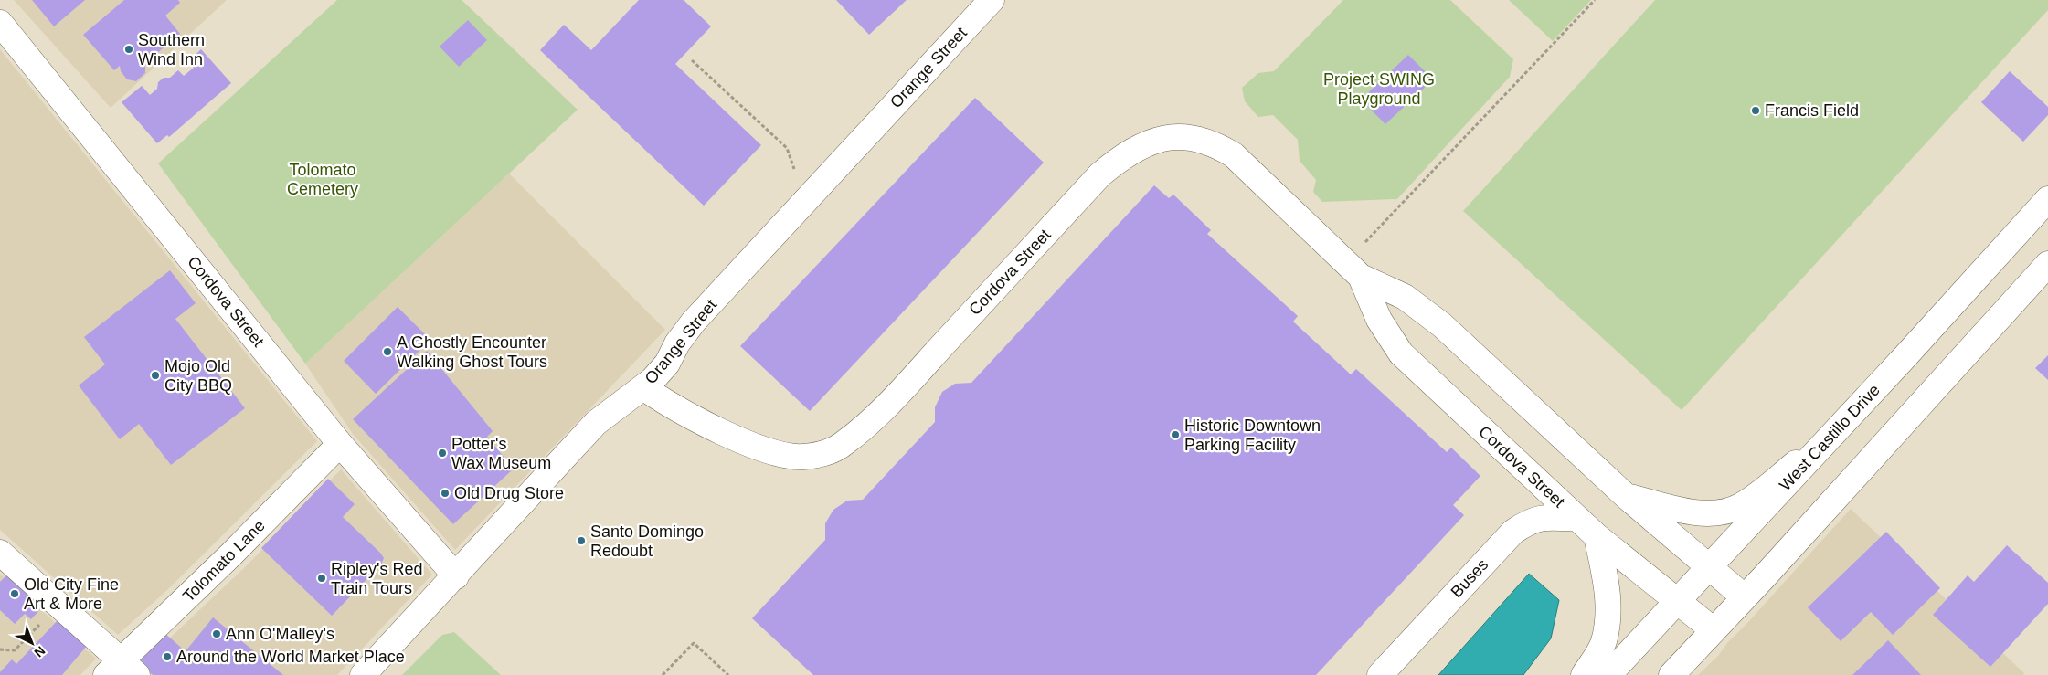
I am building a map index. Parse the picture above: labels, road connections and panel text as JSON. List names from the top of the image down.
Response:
{
  "streets": {
    "street": [
      "Orange Street",
      "Cordova Street",
      "West Castillo Drive",
      "Tolomato Lane",
      "Buses"
    ]
  },
  "crossings": [
    ["Orange Street", "Cordova Street"],
    ["Cordova Street", "West Castillo Drive"],
    ["Cordova Street", "Tolomato Lane"],
    ["Cordova Street", "Buses"]
  ],
  "parks": ["Project SWING Playground", "Tolomato Cemetery"],
  "places": [
    "Southern Wind Inn",
    "Francis Field",
    "A Ghostly Encounter Walking Ghost Tours",
    "Mojo Old City BBQ",
    "Historic Downtown Parking Facility",
    "Potter's Wax Museum",
    "Old Drug Store",
    "Santo Domingo Redoubt",
    "Ripley's Red Train Tours",
    "Old City Fine Art & More",
    "Ann O'Malley's",
    "Around the World Market Place"
  ],
  "north": "bottom right"
}
